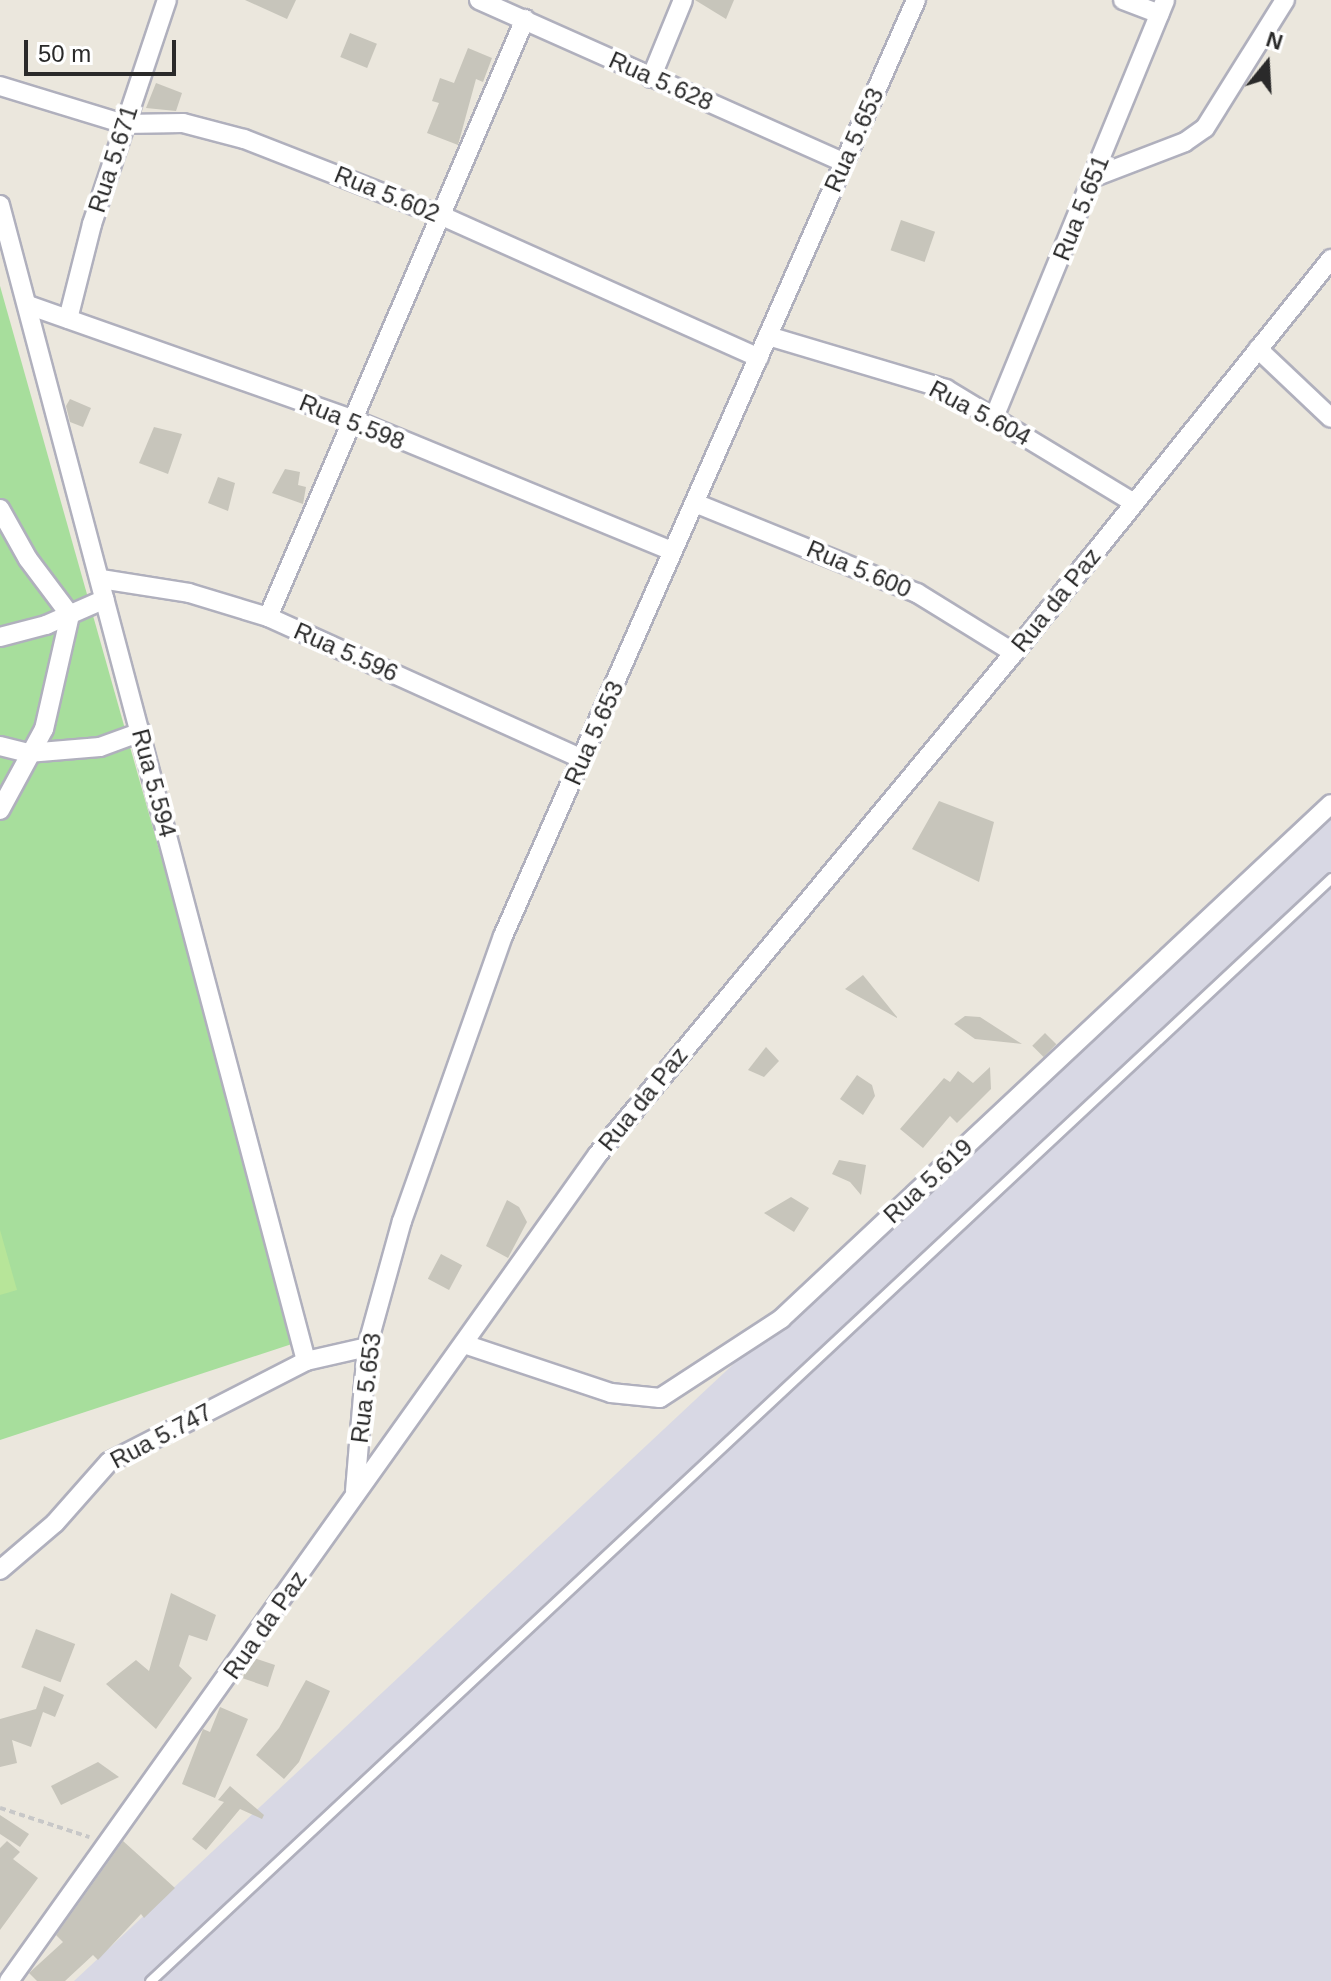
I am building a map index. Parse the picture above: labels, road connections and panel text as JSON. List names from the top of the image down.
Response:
{
  "streets": {
    "street": [
      "Rua 5.628",
      "Rua 5.653",
      "Rua 5.671",
      "Rua 5.602",
      "Rua 5.651",
      "Rua 5.604",
      "Rua 5.598",
      "Rua 5.600",
      "Rua da Paz",
      "Rua 5.596",
      "Rua 5.594",
      "Rua 5.619",
      "Rua 5.747"
    ]
  },
  "crossings": [
    ["Rua 5.628", "Rua 5.653"],
    ["Rua 5.653", "Rua 5.602"],
    ["Rua 5.653", "Rua 5.604"],
    ["Rua 5.653", "Rua 5.598"],
    ["Rua 5.653", "Rua 5.600"],
    ["Rua 5.653", "Rua da Paz"],
    ["Rua 5.653", "Rua 5.596"],
    ["Rua 5.653", "Rua 5.747"],
    ["Rua 5.671", "Rua 5.602"],
    ["Rua 5.671", "Rua 5.598"],
    ["Rua 5.651", "Rua 5.604"],
    ["Rua 5.604", "Rua da Paz"],
    ["Rua 5.598", "Rua 5.594"],
    ["Rua 5.600", "Rua da Paz"],
    ["Rua da Paz", "Rua 5.619"],
    ["Rua 5.596", "Rua 5.594"],
    ["Rua 5.594", "Rua 5.747"]
  ],
  "scale_bar": "50 m",
  "north": "top"
}
